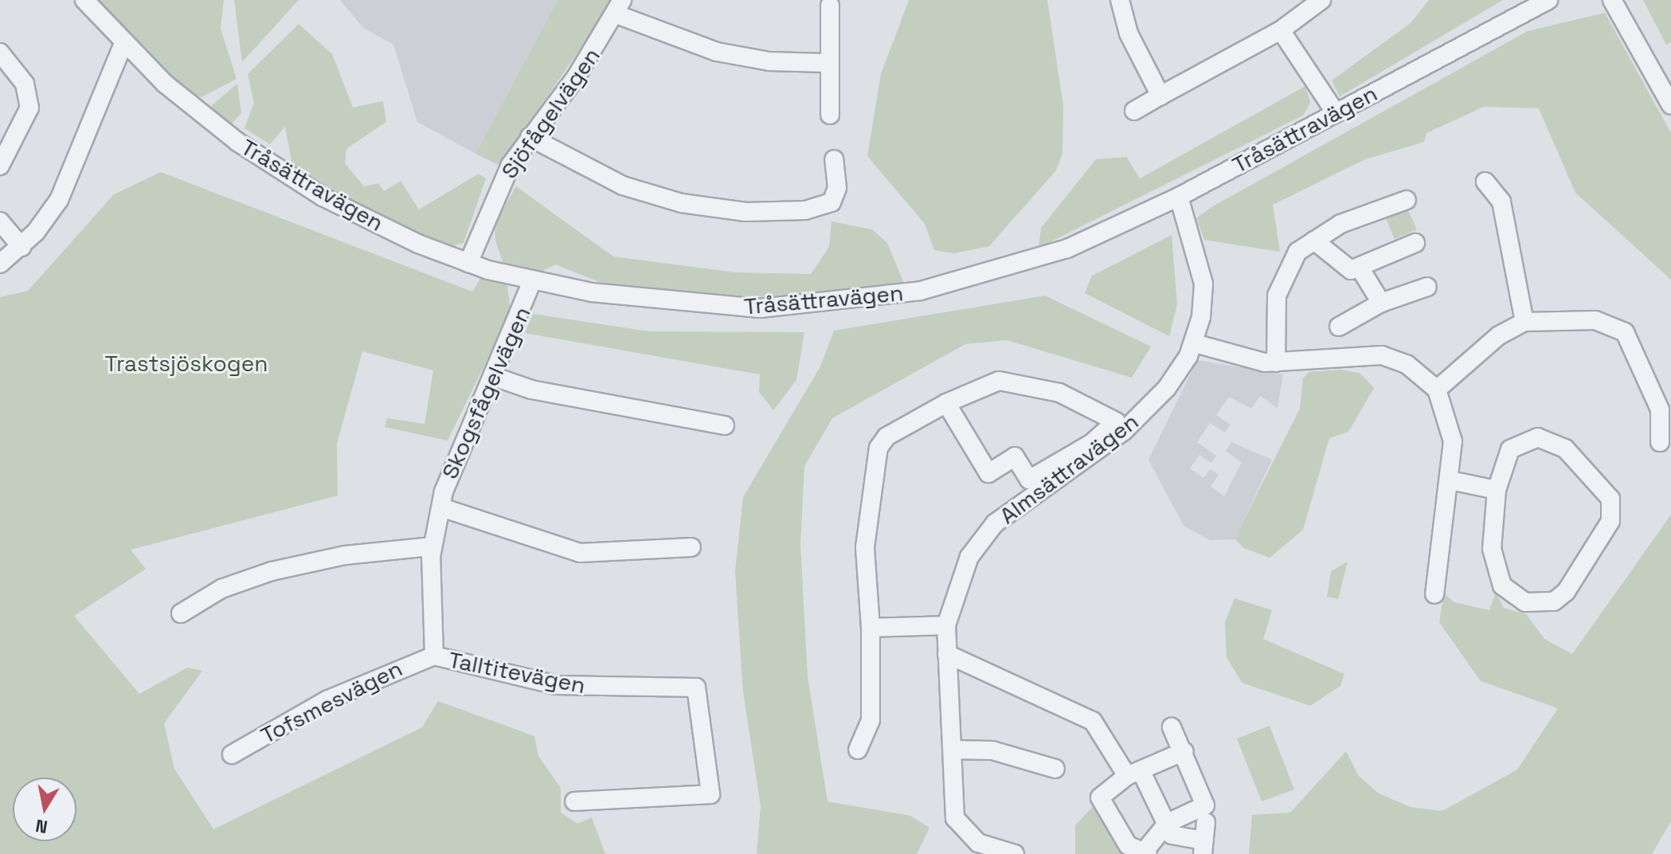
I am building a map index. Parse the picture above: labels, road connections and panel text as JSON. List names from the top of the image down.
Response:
{
  "streets": {
    "street": [
      "Sjöfågelvägen",
      "Tråsättravägen",
      "Skogsfågelvägen",
      "Almsättravägen",
      "Talltitevägen",
      "Tofsmesvägen"
    ]
  },
  "crossings": [
    ["Sjöfågelvägen", "Tråsättravägen"],
    ["Tråsättravägen", "Skogsfågelvägen"],
    ["Tråsättravägen", "Almsättravägen"],
    ["Skogsfågelvägen", "Talltitevägen"],
    ["Skogsfågelvägen", "Tofsmesvägen"],
    ["Talltitevägen", "Tofsmesvägen"]
  ],
  "parks": ["Trastsjöskogen"],
  "north": "bottom"
}
